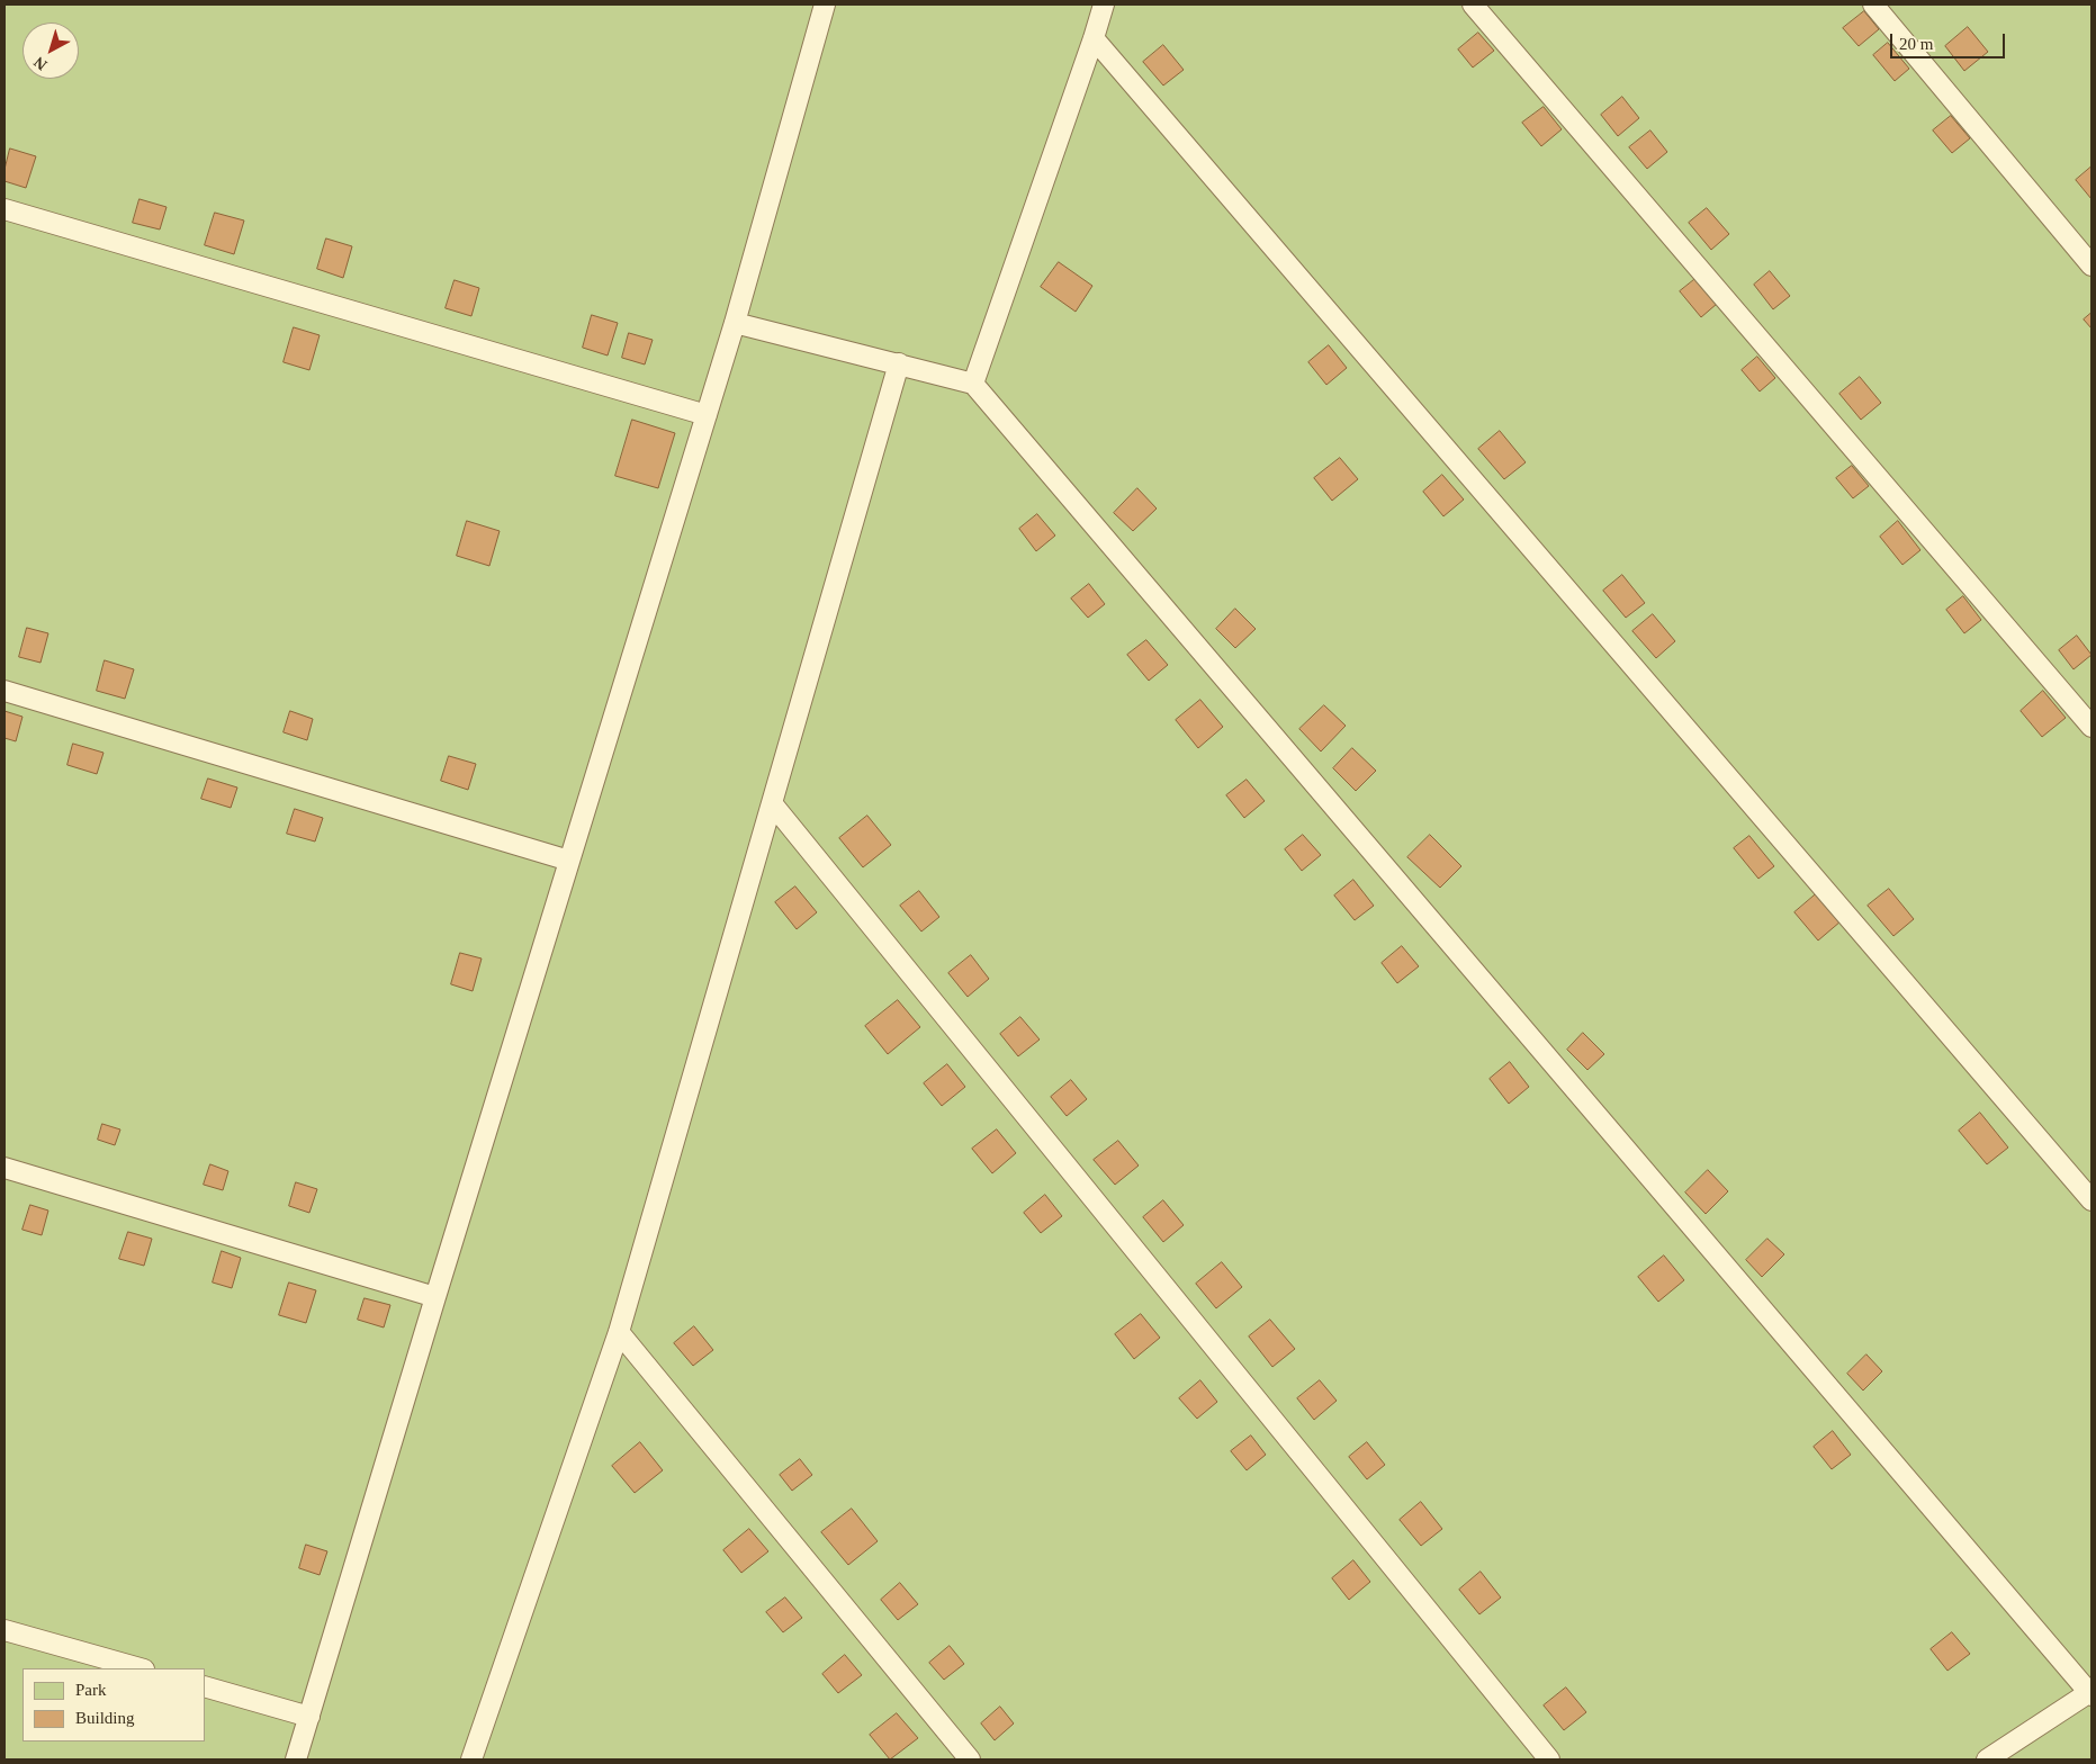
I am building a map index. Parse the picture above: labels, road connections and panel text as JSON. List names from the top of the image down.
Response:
{
  "legend": ["Park", "Building"],
  "scale_bar": "20 m",
  "north": "bottom left"
}
